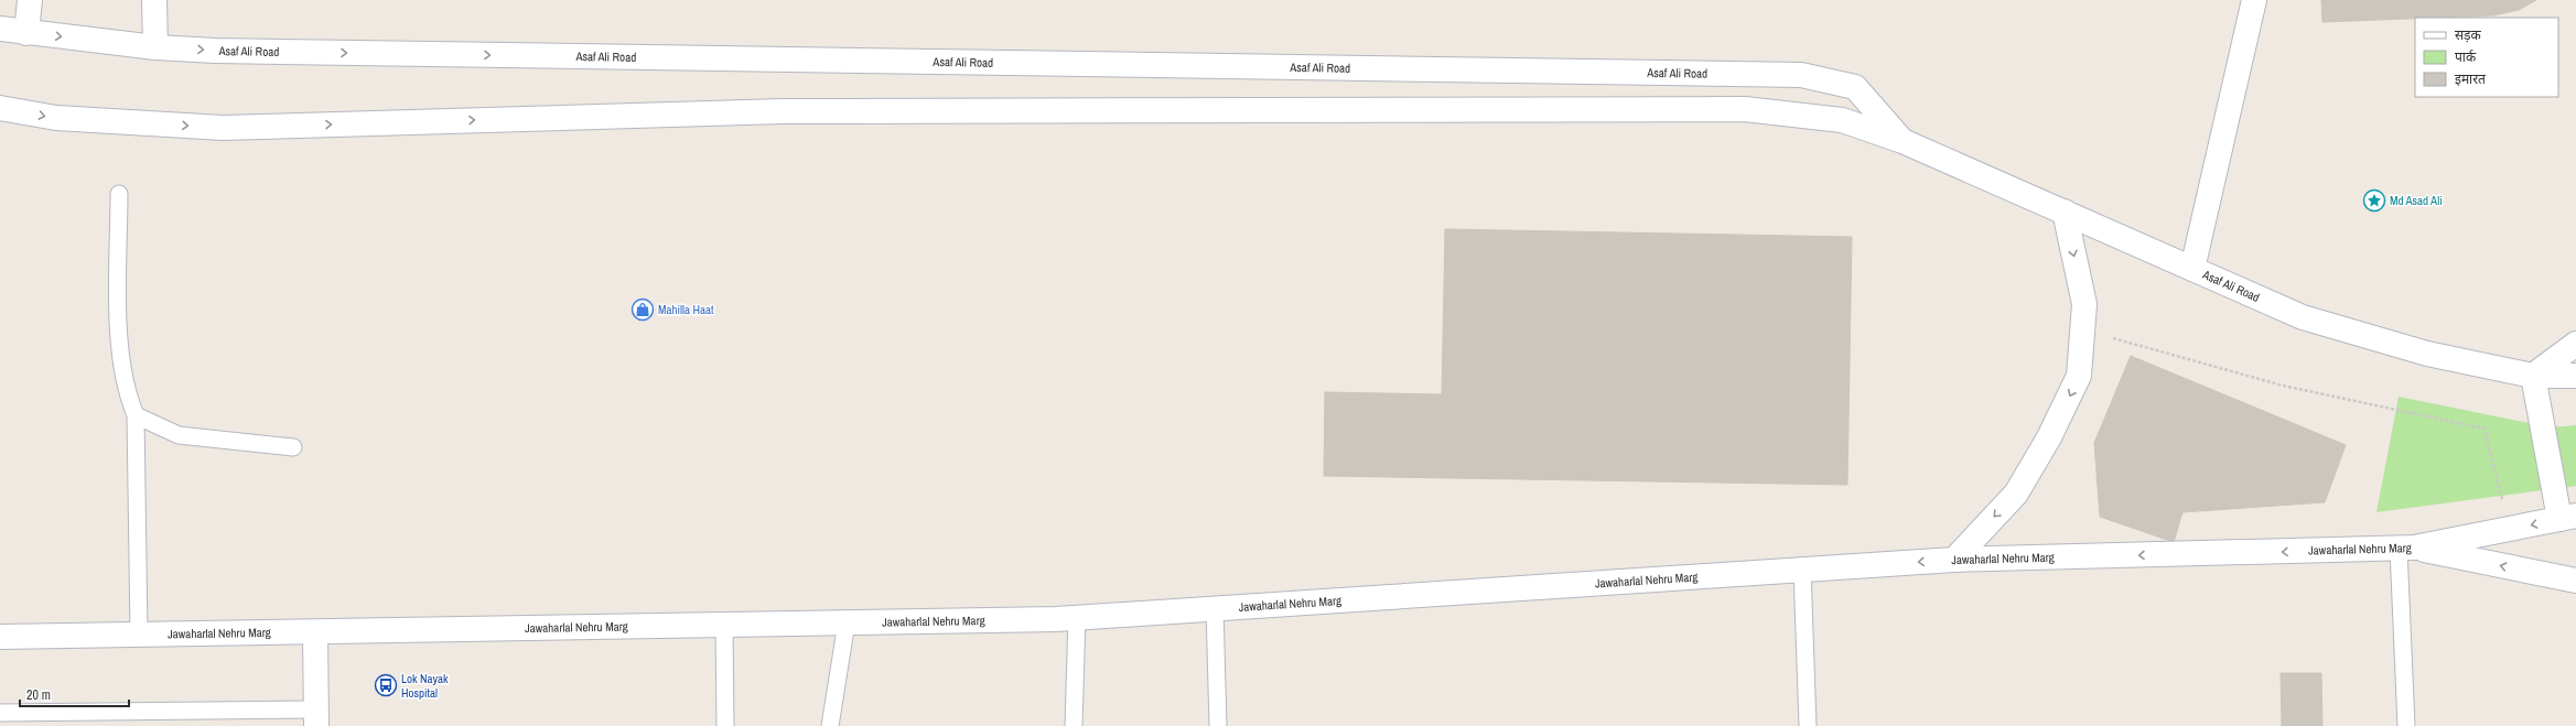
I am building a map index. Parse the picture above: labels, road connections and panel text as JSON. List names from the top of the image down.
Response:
{
  "streets": {
    "main road": ["Asaf Ali Road", "Jawaharlal Nehru Marg"]
  },
  "one_way": ["Asaf Ali Road"],
  "places": {
    "place": ["Md Asad Ali"],
    "shop": ["Mahilla Haat"],
    "bus stop": ["Lok Nayak Hospital"]
  },
  "legend": ["सड़क", "पार्क", "इमारत"],
  "scale_bar": "20 m"
}
